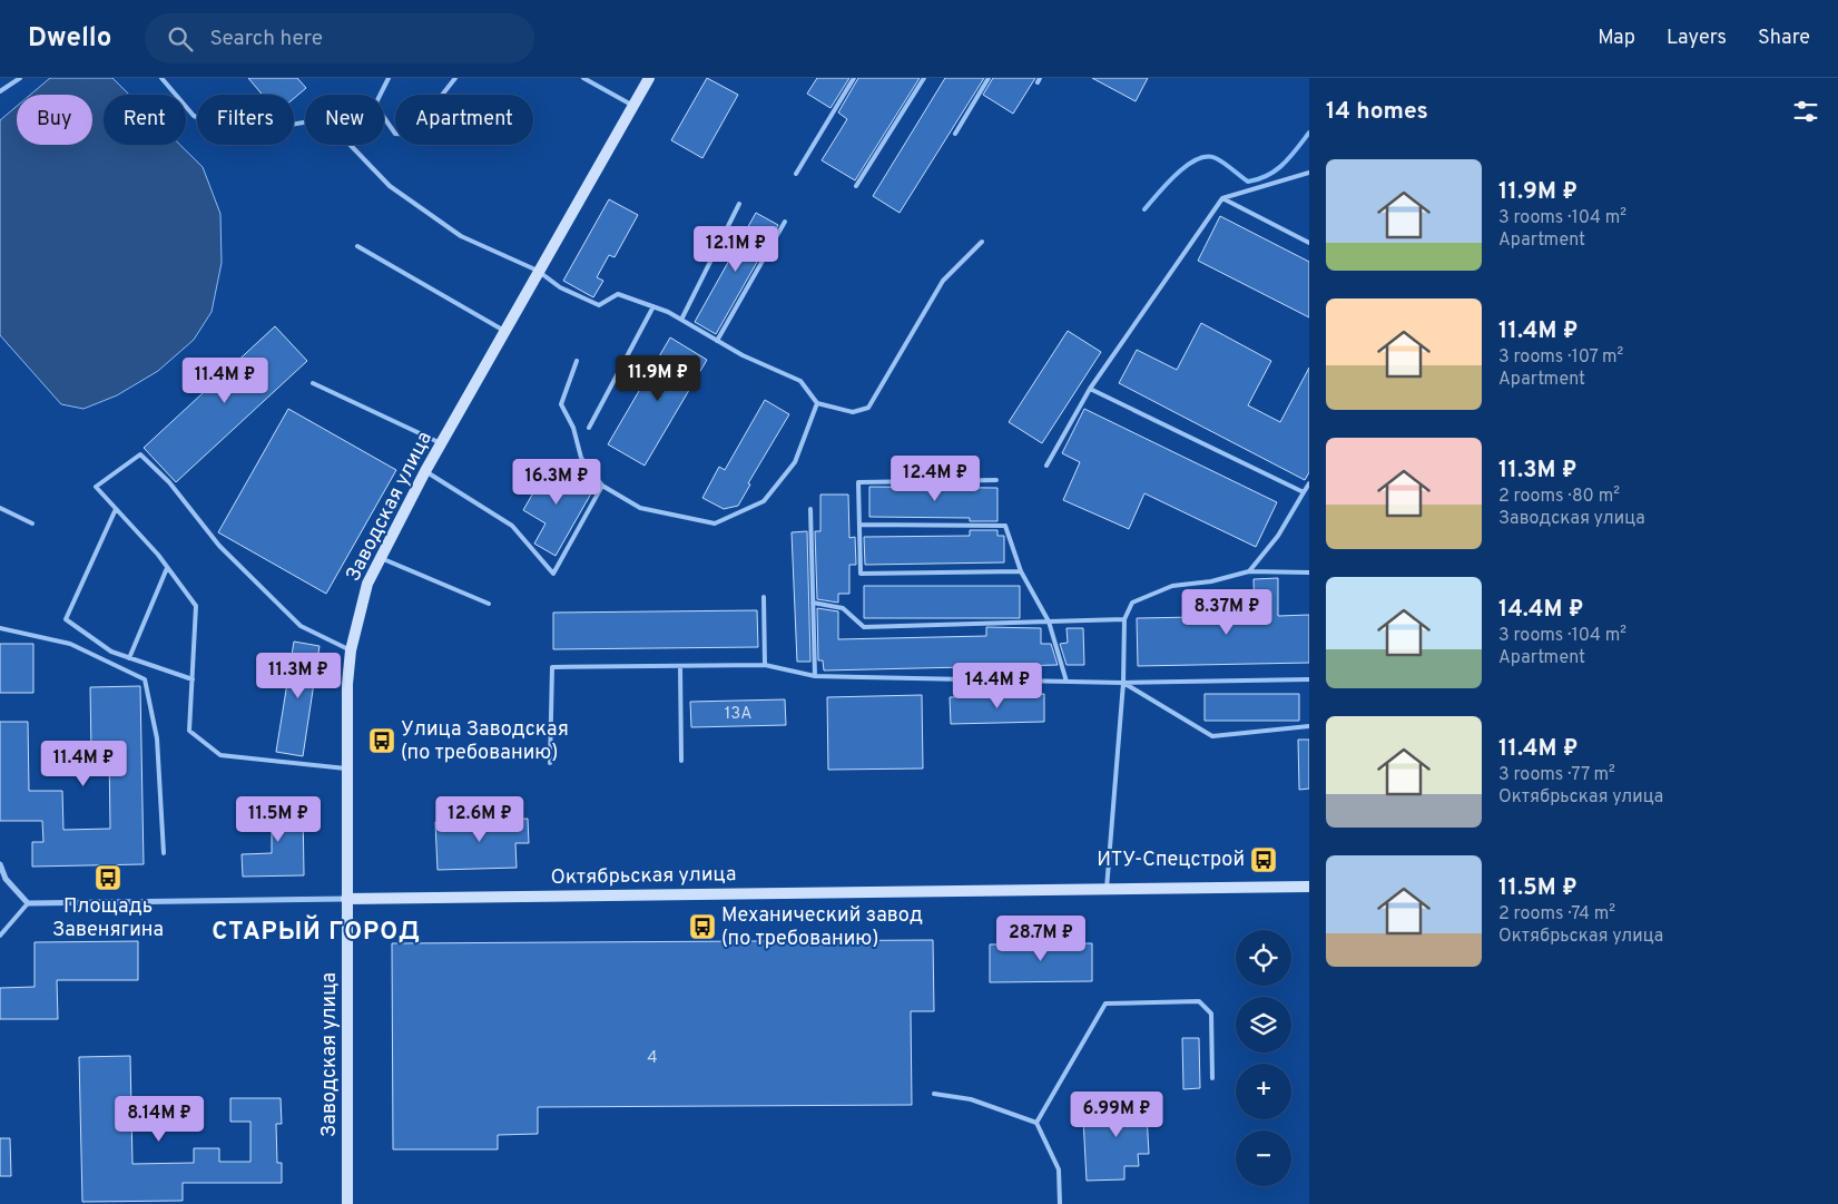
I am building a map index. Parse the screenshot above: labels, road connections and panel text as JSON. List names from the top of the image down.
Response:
{
  "streets": {
    "street": ["Заводская улица", "Октябрьская улица"]
  },
  "crossings": [
    ["Заводская улица", "Октябрьская улица"]
  ],
  "districts": ["СТАРЫЙ ГОРОД"],
  "places": {
    "bus stop": [
      "Улица Заводская (по требованию)",
      "ИТУ-Спецстрой",
      "Площадь Завенягина",
      "Механический завод (по требованию)"
    ]
  },
  "house_numbers": ["13А", "4"],
  "page": {
    "header": "Dwello",
    "search": "Search here",
    "nav": ["Map", "Layers", "Share"],
    "heading": "14 homes",
    "chip": [
      "Buy",
      "Rent",
      "Filters",
      "New",
      "Apartment"
    ],
    "list": [
      {
        "name": "11.9M ₽",
        "note": "3 rooms · 104 m² · Apartment"
      },
      {
        "name": "11.4M ₽",
        "note": "3 rooms · 107 m² · Apartment"
      },
      {
        "name": "11.3M ₽",
        "note": "2 rooms · 80 m² · Заводская улица"
      },
      {
        "name": "14.4M ₽",
        "note": "3 rooms · 104 m² · Apartment"
      },
      {
        "name": "11.4M ₽",
        "note": "3 rooms · 77 m² · Октябрьская улица"
      },
      {
        "name": "11.5M ₽",
        "note": "2 rooms · 74 m² · Октябрьская улица"
      }
    ],
    "price": [
      "12.1M ₽",
      "11.9M ₽",
      "11.4M ₽",
      "12.4M ₽",
      "16.3M ₽",
      "8.37M ₽",
      "11.3M ₽",
      "14.4M ₽",
      "11.4M ₽",
      "11.5M ₽",
      "12.6M ₽",
      "28.7M ₽",
      "6.99M ₽",
      "8.14M ₽"
    ],
    "map_buttons": ["+", "−"]
  }
}
